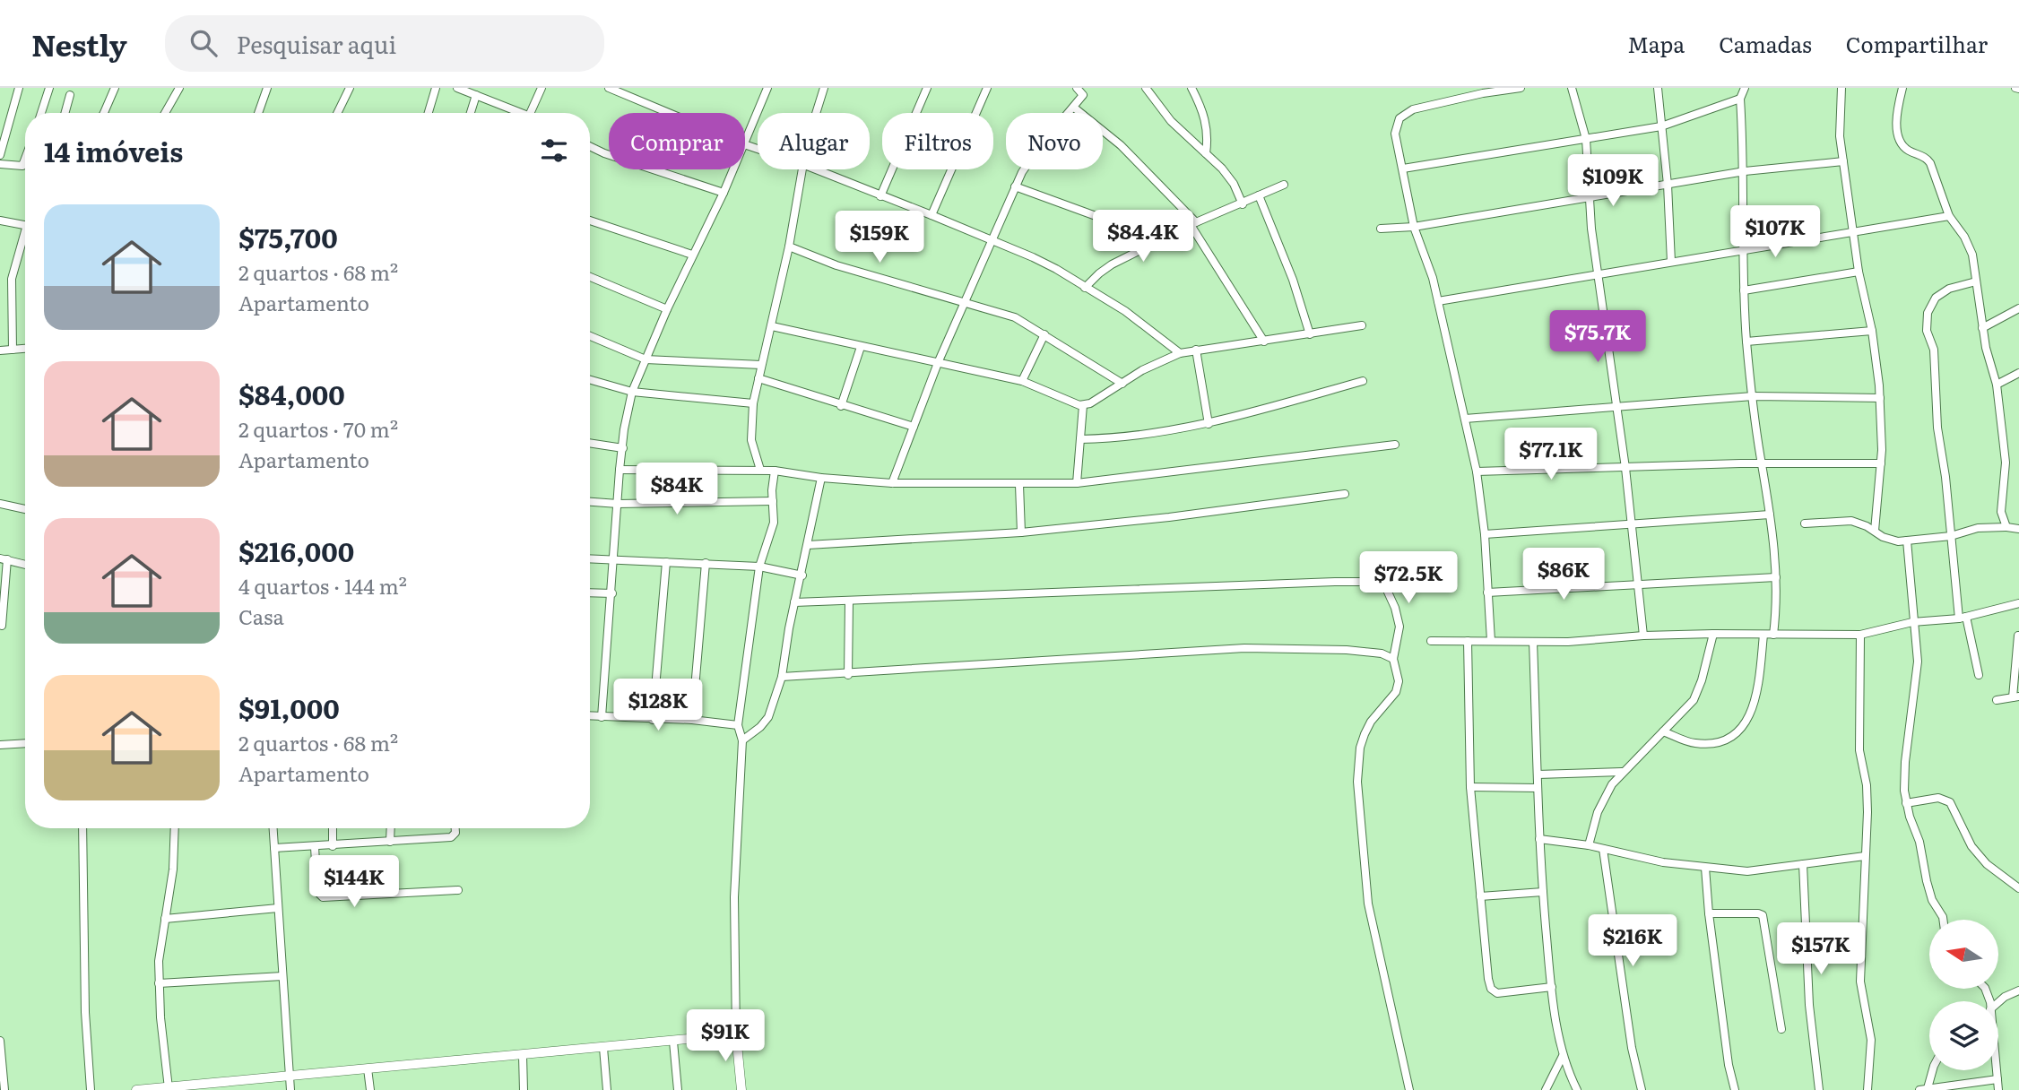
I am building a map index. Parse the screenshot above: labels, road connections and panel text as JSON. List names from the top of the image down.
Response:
{
  "north": "left",
  "page": {
    "header": "Nestly",
    "search": "Pesquisar aqui",
    "nav": ["Mapa", "Camadas", "Compartilhar"],
    "chip": [
      "Comprar",
      "Alugar",
      "Filtros",
      "Novo"
    ],
    "heading": "14 imóveis",
    "price": [
      "$109K",
      "$107K",
      "$84.4K",
      "$159K",
      "$75.7K",
      "$77.1K",
      "$84K",
      "$86K",
      "$72.5K",
      "$128K",
      "$144K",
      "$216K",
      "$157K",
      "$91K"
    ],
    "list": [
      {
        "name": "$75,700",
        "note": "2 quartos · 68 m² · Apartamento"
      },
      {
        "name": "$84,000",
        "note": "2 quartos · 70 m² · Apartamento"
      },
      {
        "name": "$216,000",
        "note": "4 quartos · 144 m² · Casa"
      },
      {
        "name": "$91,000",
        "note": "2 quartos · 68 m² · Apartamento"
      }
    ]
  }
}
